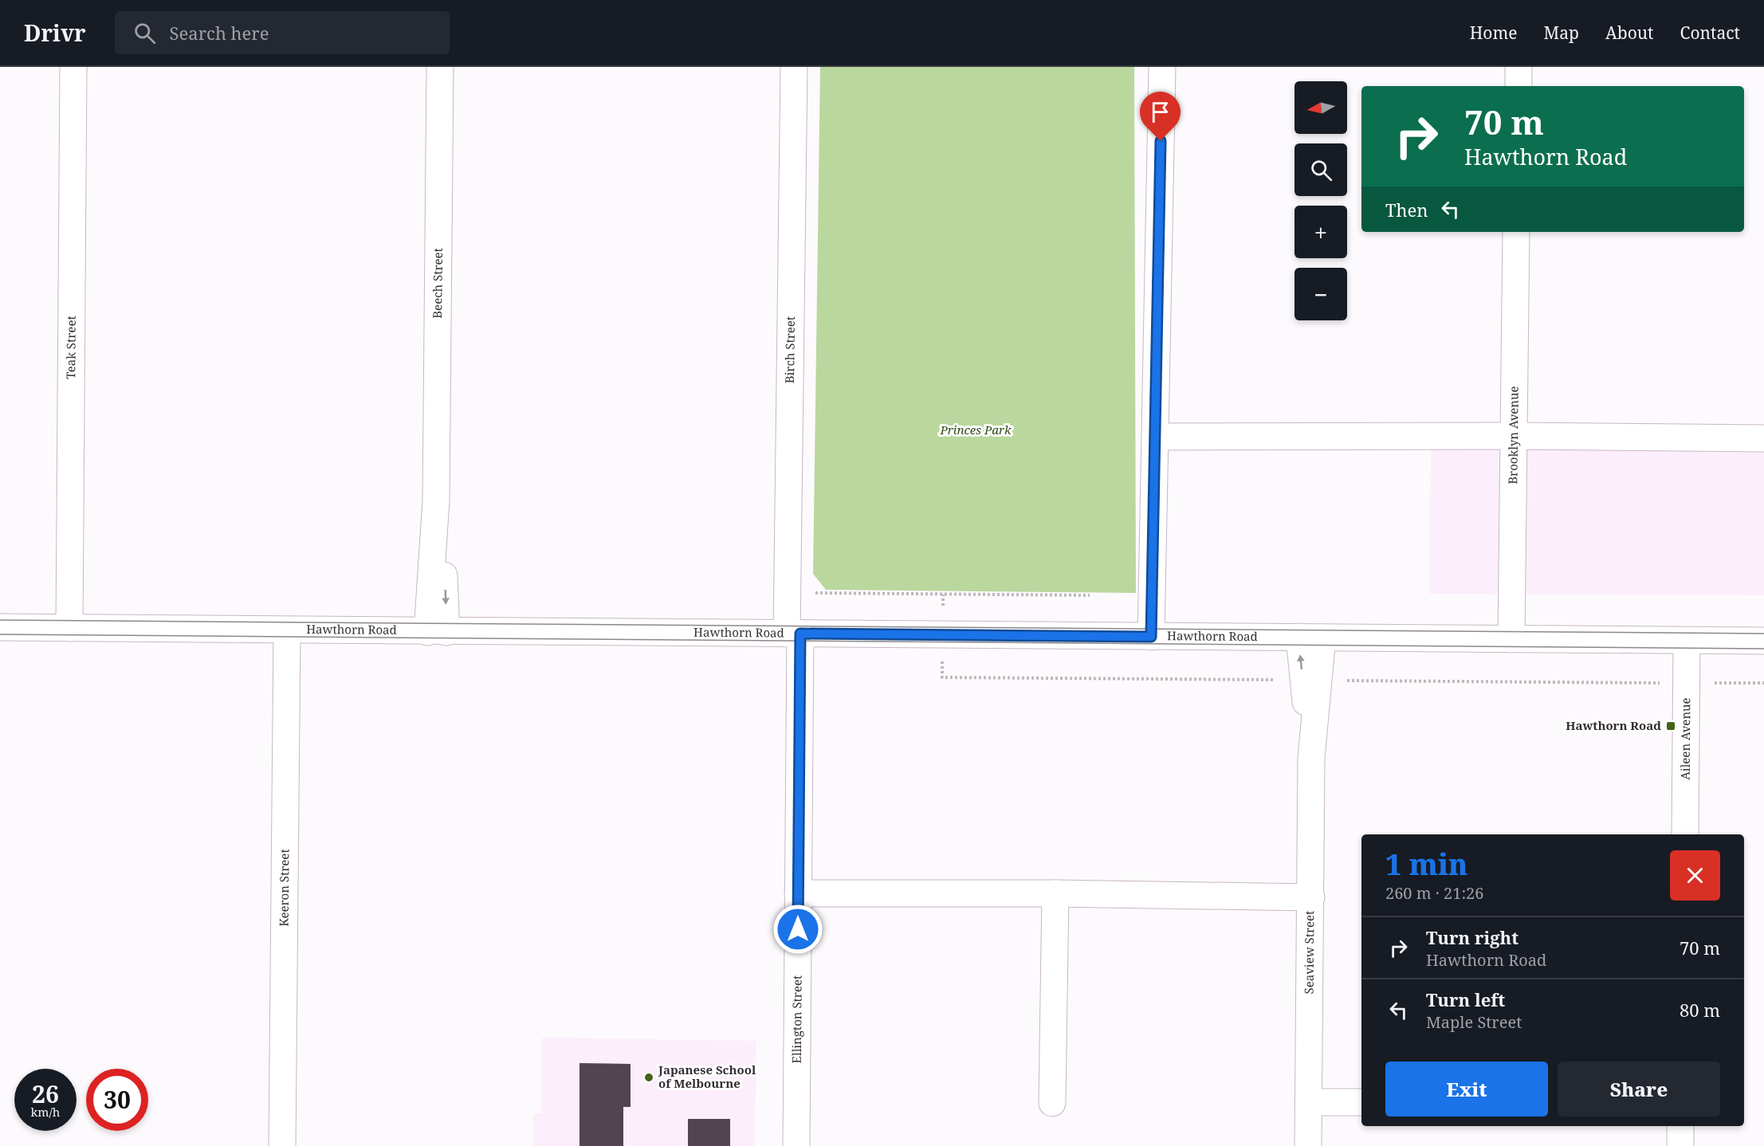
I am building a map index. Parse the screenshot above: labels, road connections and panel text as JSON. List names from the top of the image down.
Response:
{
  "streets": {
    "street": [
      "Beech Street",
      "Teak Street",
      "Birch Street",
      "Brooklyn Avenue",
      "Hawthorn Road",
      "Aileen Avenue",
      "Keeron Street",
      "Seaview Street",
      "Ellington Street"
    ]
  },
  "crossings": [
    ["Beech Street", "Hawthorn Road"],
    ["Teak Street", "Hawthorn Road"],
    ["Birch Street", "Hawthorn Road"],
    ["Birch Street", "Ellington Street"],
    ["Brooklyn Avenue", "Hawthorn Road"],
    ["Hawthorn Road", "Aileen Avenue"],
    ["Hawthorn Road", "Keeron Street"],
    ["Hawthorn Road", "Seaview Street"],
    ["Hawthorn Road", "Ellington Street"]
  ],
  "parks": ["Princes Park"],
  "places": {
    "transit": ["Hawthorn Road"],
    "other": ["Japanese School of Melbourne"]
  },
  "north": "left",
  "page": {
    "header": "Drivr",
    "search": "Search here",
    "nav": [
      "Home",
      "Map",
      "About",
      "Contact"
    ],
    "map_buttons": ["+", "−"],
    "turn": ["70 m", "Hawthorn Road"],
    "then": "Then",
    "heading": ["1 min", "260 m · 21:26"],
    "list": [
      {
        "name": "Turn right",
        "note": "Hawthorn Road",
        "value": "70 m"
      },
      {
        "name": "Turn left",
        "note": "Maple Street",
        "value": "80 m"
      }
    ],
    "buttons": ["Exit", "Share"],
    "speed": "26 km/h",
    "limit": "30"
  }
}
